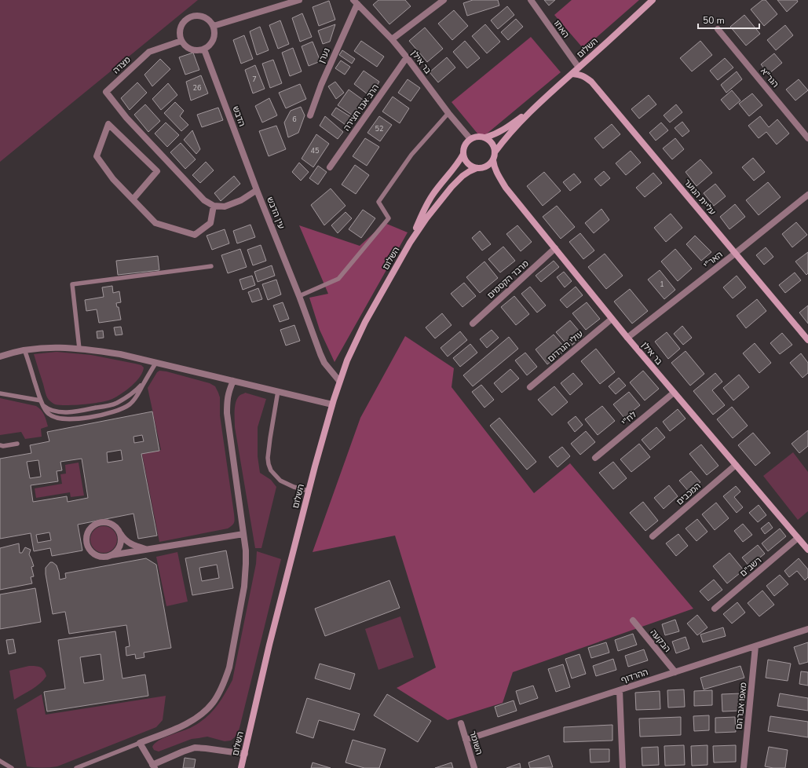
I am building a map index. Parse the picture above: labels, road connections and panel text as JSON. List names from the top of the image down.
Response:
{
  "streets": {
    "street": [
      "האחו",
      "השלום",
      "נערן",
      "בר אילן",
      "מצדה",
      "הגר\"א",
      "הרב אבו חצירה",
      "הדבש",
      "עליית הנוער",
      "עין הדבש",
      "האר\"י",
      "מרבד הקסמים",
      "עולי הגרדום",
      "לח\"י",
      "המכבים",
      "רשב\"ם",
      "הבקעה",
      "ההרדוף",
      "מאפו אברהם",
      "השומר"
    ]
  },
  "crossings": [
    ["האחו", "השלום"],
    ["השלום", "בר אילן"],
    ["השלום", "עליית הנוער"],
    ["השלום", "עין הדבש"],
    ["נערן", "בר אילן"],
    ["בר אילן", "הרב אבו חצירה"],
    ["בר אילן", "האר\"י"],
    ["בר אילן", "מרבד הקסמים"],
    ["בר אילן", "עולי הגרדום"],
    ["בר אילן", "לח\"י"],
    ["בר אילן", "המכבים"],
    ["בר אילן", "רשב\"ם"],
    ["מצדה", "הדבש"],
    ["מצדה", "עין הדבש"],
    ["הדבש", "עין הדבש"],
    ["עליית הנוער", "האר\"י"],
    ["הבקעה", "ההרדוף"],
    ["ההרדוף", "מאפו אברהם"],
    ["ההרדוף", "השומר"]
  ],
  "house_numbers": [
    "7",
    "26",
    "6",
    "52",
    "45",
    "1"
  ],
  "scale_bar": "50 m"
}
